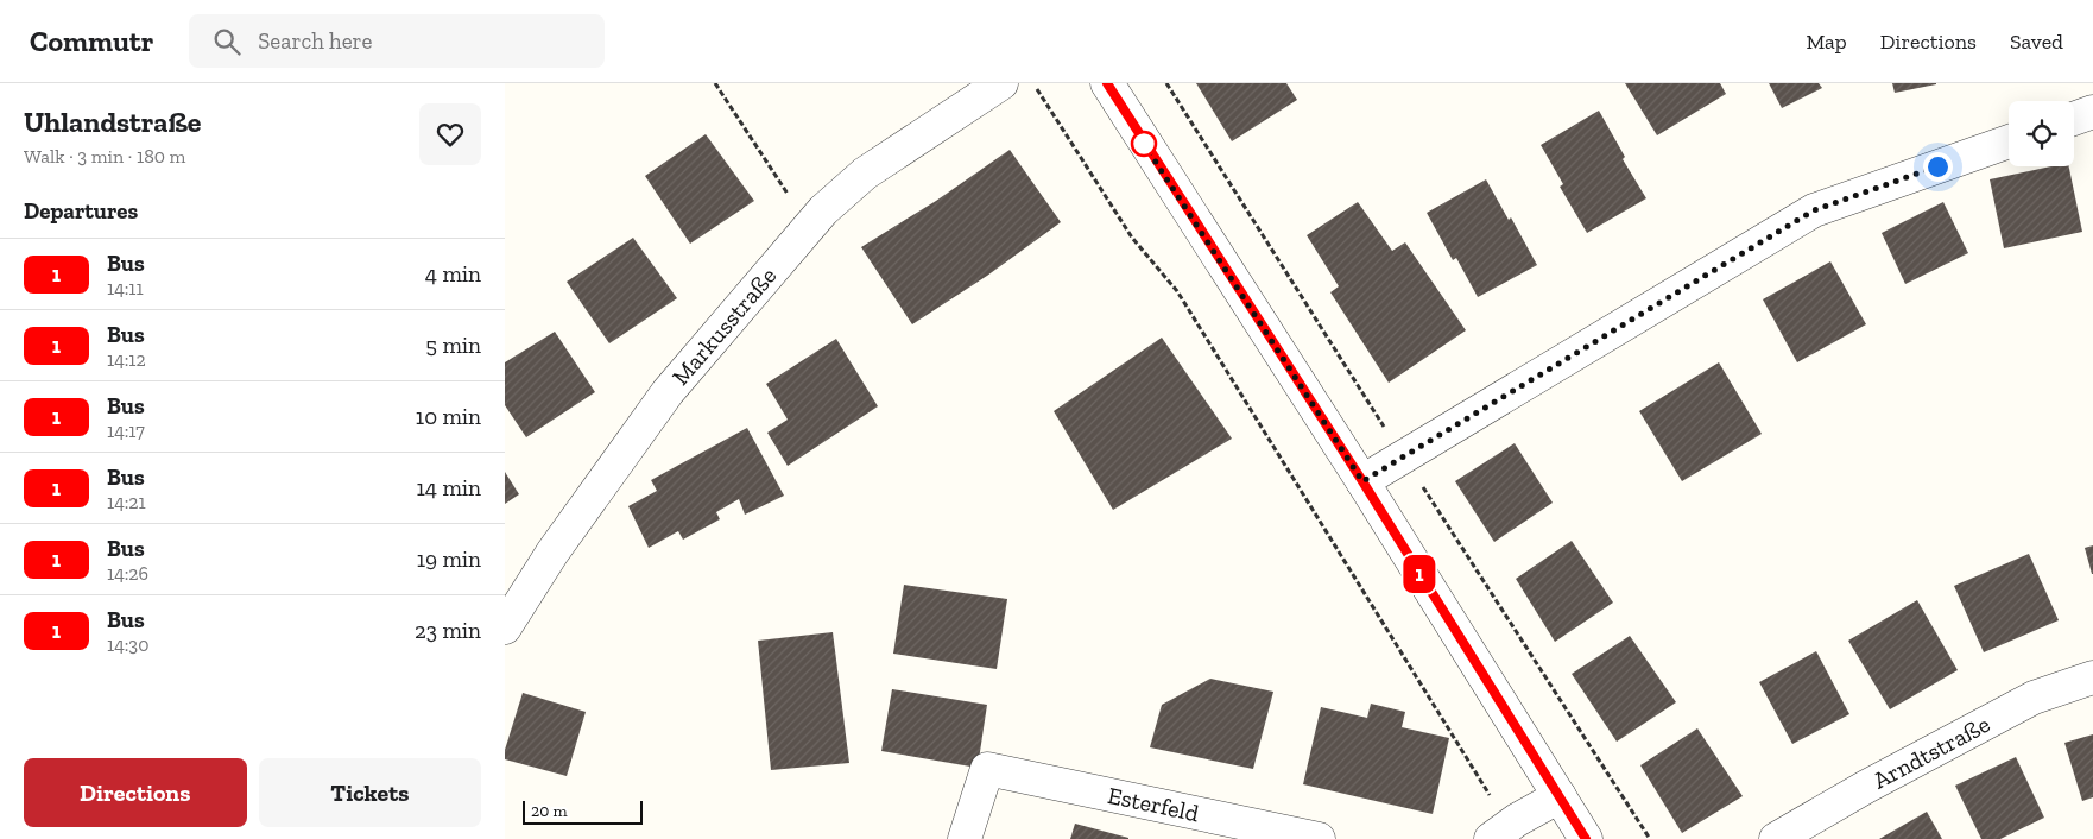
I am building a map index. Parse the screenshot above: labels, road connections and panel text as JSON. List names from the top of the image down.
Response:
{
  "streets": {
    "street": ["Markusstraße", "Arndtstraße", "Esterfeld"]
  },
  "lines": ["bus line 1"],
  "scale_bar": "20 m",
  "page": {
    "header": "Commutr",
    "search": "Search here",
    "nav": ["Map", "Directions", "Saved"],
    "heading": [
      ["Uhlandstraße", "Walk · 3 min · 180 m"],
      "Departures"
    ],
    "on_map": "1",
    "list": [
      {
        "mark": "1",
        "name": "Bus",
        "note": "14:11",
        "value": "4 min"
      },
      {
        "mark": "1",
        "name": "Bus",
        "note": "14:12",
        "value": "5 min"
      },
      {
        "mark": "1",
        "name": "Bus",
        "note": "14:17",
        "value": "10 min"
      },
      {
        "mark": "1",
        "name": "Bus",
        "note": "14:21",
        "value": "14 min"
      },
      {
        "mark": "1",
        "name": "Bus",
        "note": "14:26",
        "value": "19 min"
      },
      {
        "mark": "1",
        "name": "Bus",
        "note": "14:30",
        "value": "23 min"
      }
    ],
    "buttons": ["Directions", "Tickets"],
    "scale": "20 m"
  }
}
